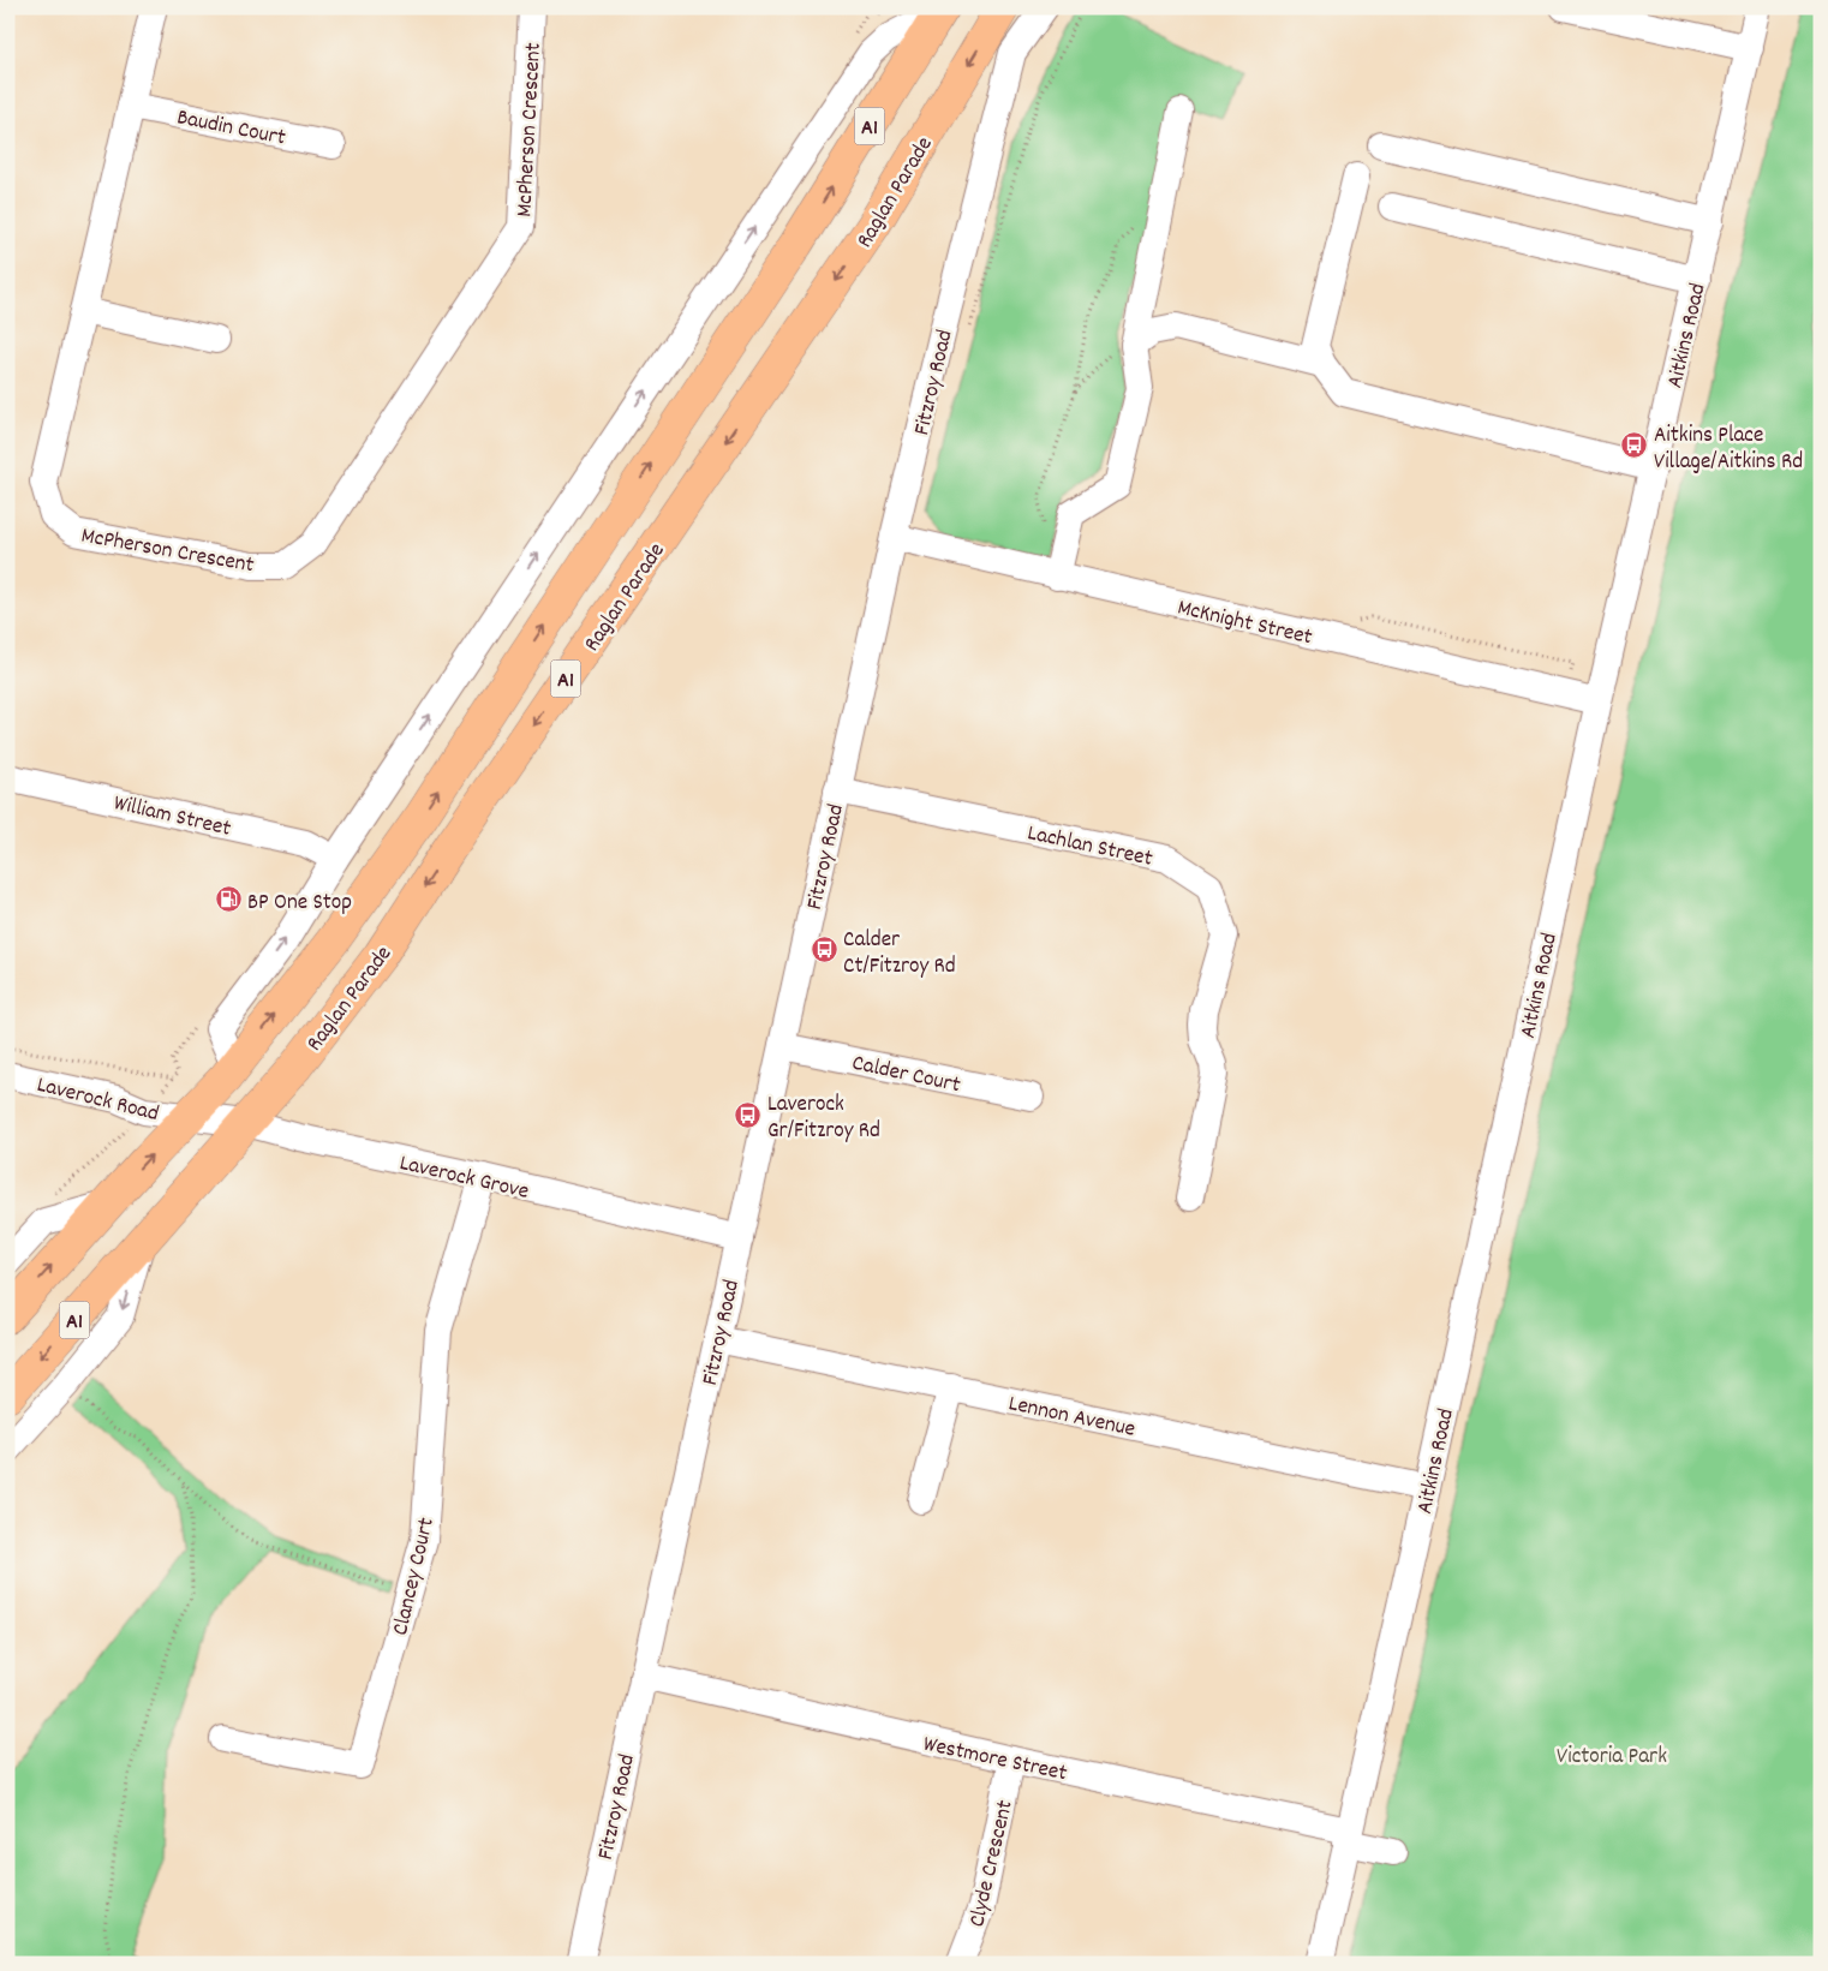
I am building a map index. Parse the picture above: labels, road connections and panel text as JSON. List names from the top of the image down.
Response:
{
  "streets": {
    "highway": ["A1", "Raglan Parade"],
    "street": [
      "Baudin Court",
      "McPherson Crescent",
      "Aitkins Road",
      "Fitzroy Road",
      "McKnight Street",
      "William Street",
      "Lachlan Street",
      "Calder Court",
      "Laverock Road",
      "Laverock Grove",
      "Lennon Avenue",
      "Clancey Court",
      "Westmore Street",
      "Clyde Crescent"
    ]
  },
  "crossings": [
    ["Baudin Court", "McPherson Crescent"],
    ["Raglan Parade", "William Street"],
    ["Raglan Parade", "Laverock Road"],
    ["Raglan Parade", "Laverock Grove"],
    ["Aitkins Road", "McKnight Street"],
    ["Aitkins Road", "Lennon Avenue"],
    ["Aitkins Road", "Westmore Street"],
    ["Fitzroy Road", "McKnight Street"],
    ["Fitzroy Road", "Lachlan Street"],
    ["Fitzroy Road", "Calder Court"],
    ["Fitzroy Road", "Laverock Grove"],
    ["Fitzroy Road", "Lennon Avenue"],
    ["Fitzroy Road", "Westmore Street"],
    ["Laverock Road", "Laverock Grove"],
    ["Laverock Grove", "Clancey Court"],
    ["Westmore Street", "Clyde Crescent"]
  ],
  "parks": ["Victoria Park"],
  "places": {
    "bus stop": ["Aitkins Place Village/Aitkins Rd", "Calder Ct/Fitzroy Rd", "Laverock Gr/Fitzroy Rd"],
    "fuel station": ["BP One Stop"]
  }
}
